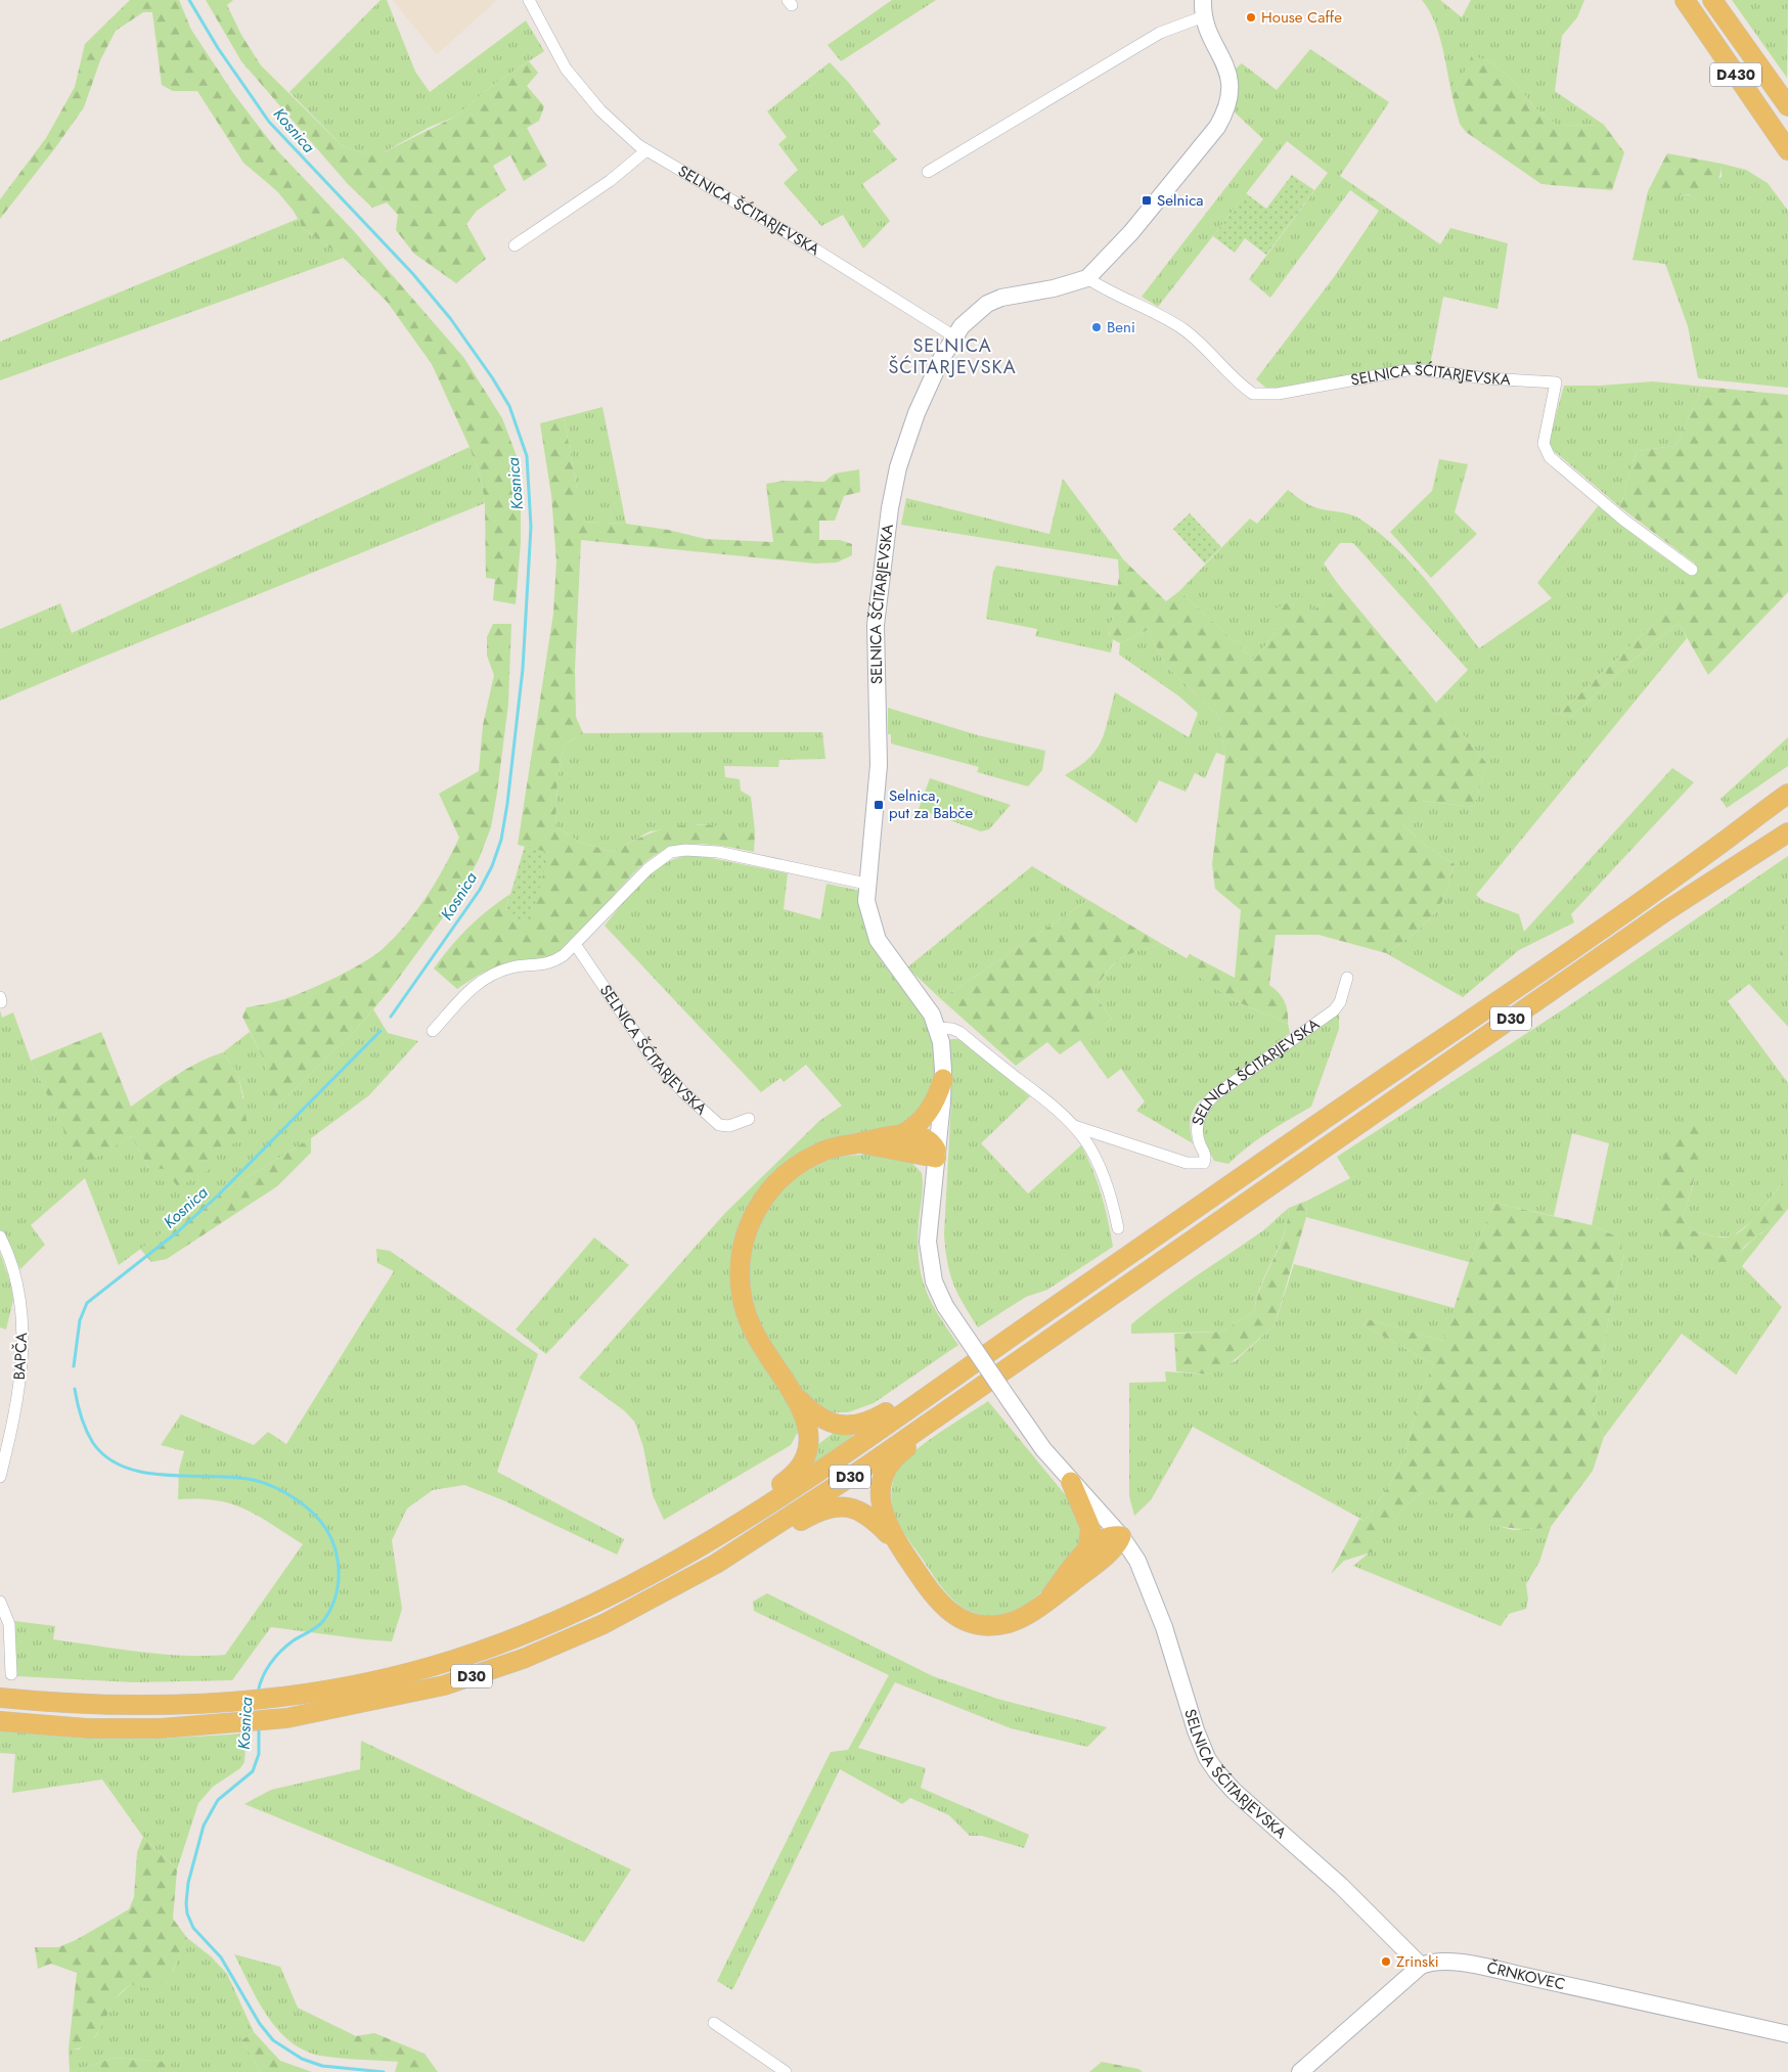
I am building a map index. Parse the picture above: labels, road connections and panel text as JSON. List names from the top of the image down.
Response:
{
  "streets": {
    "main road": ["D430", "D30"],
    "street": ["SELNICA ŠĆITARJEVSKA", "BAPČA", "ČRNKOVEC"]
  },
  "crossings": [
    ["SELNICA ŠĆITARJEVSKA", "ČRNKOVEC"]
  ],
  "districts": ["SELNICA ŠĆITARJEVSKA"],
  "water": ["Kosnica"],
  "places": {
    "other": ["House Caffe", "Beni", "Zrinski"],
    "transit": ["Selnica", "Selnica, put za Babče"]
  }
}
